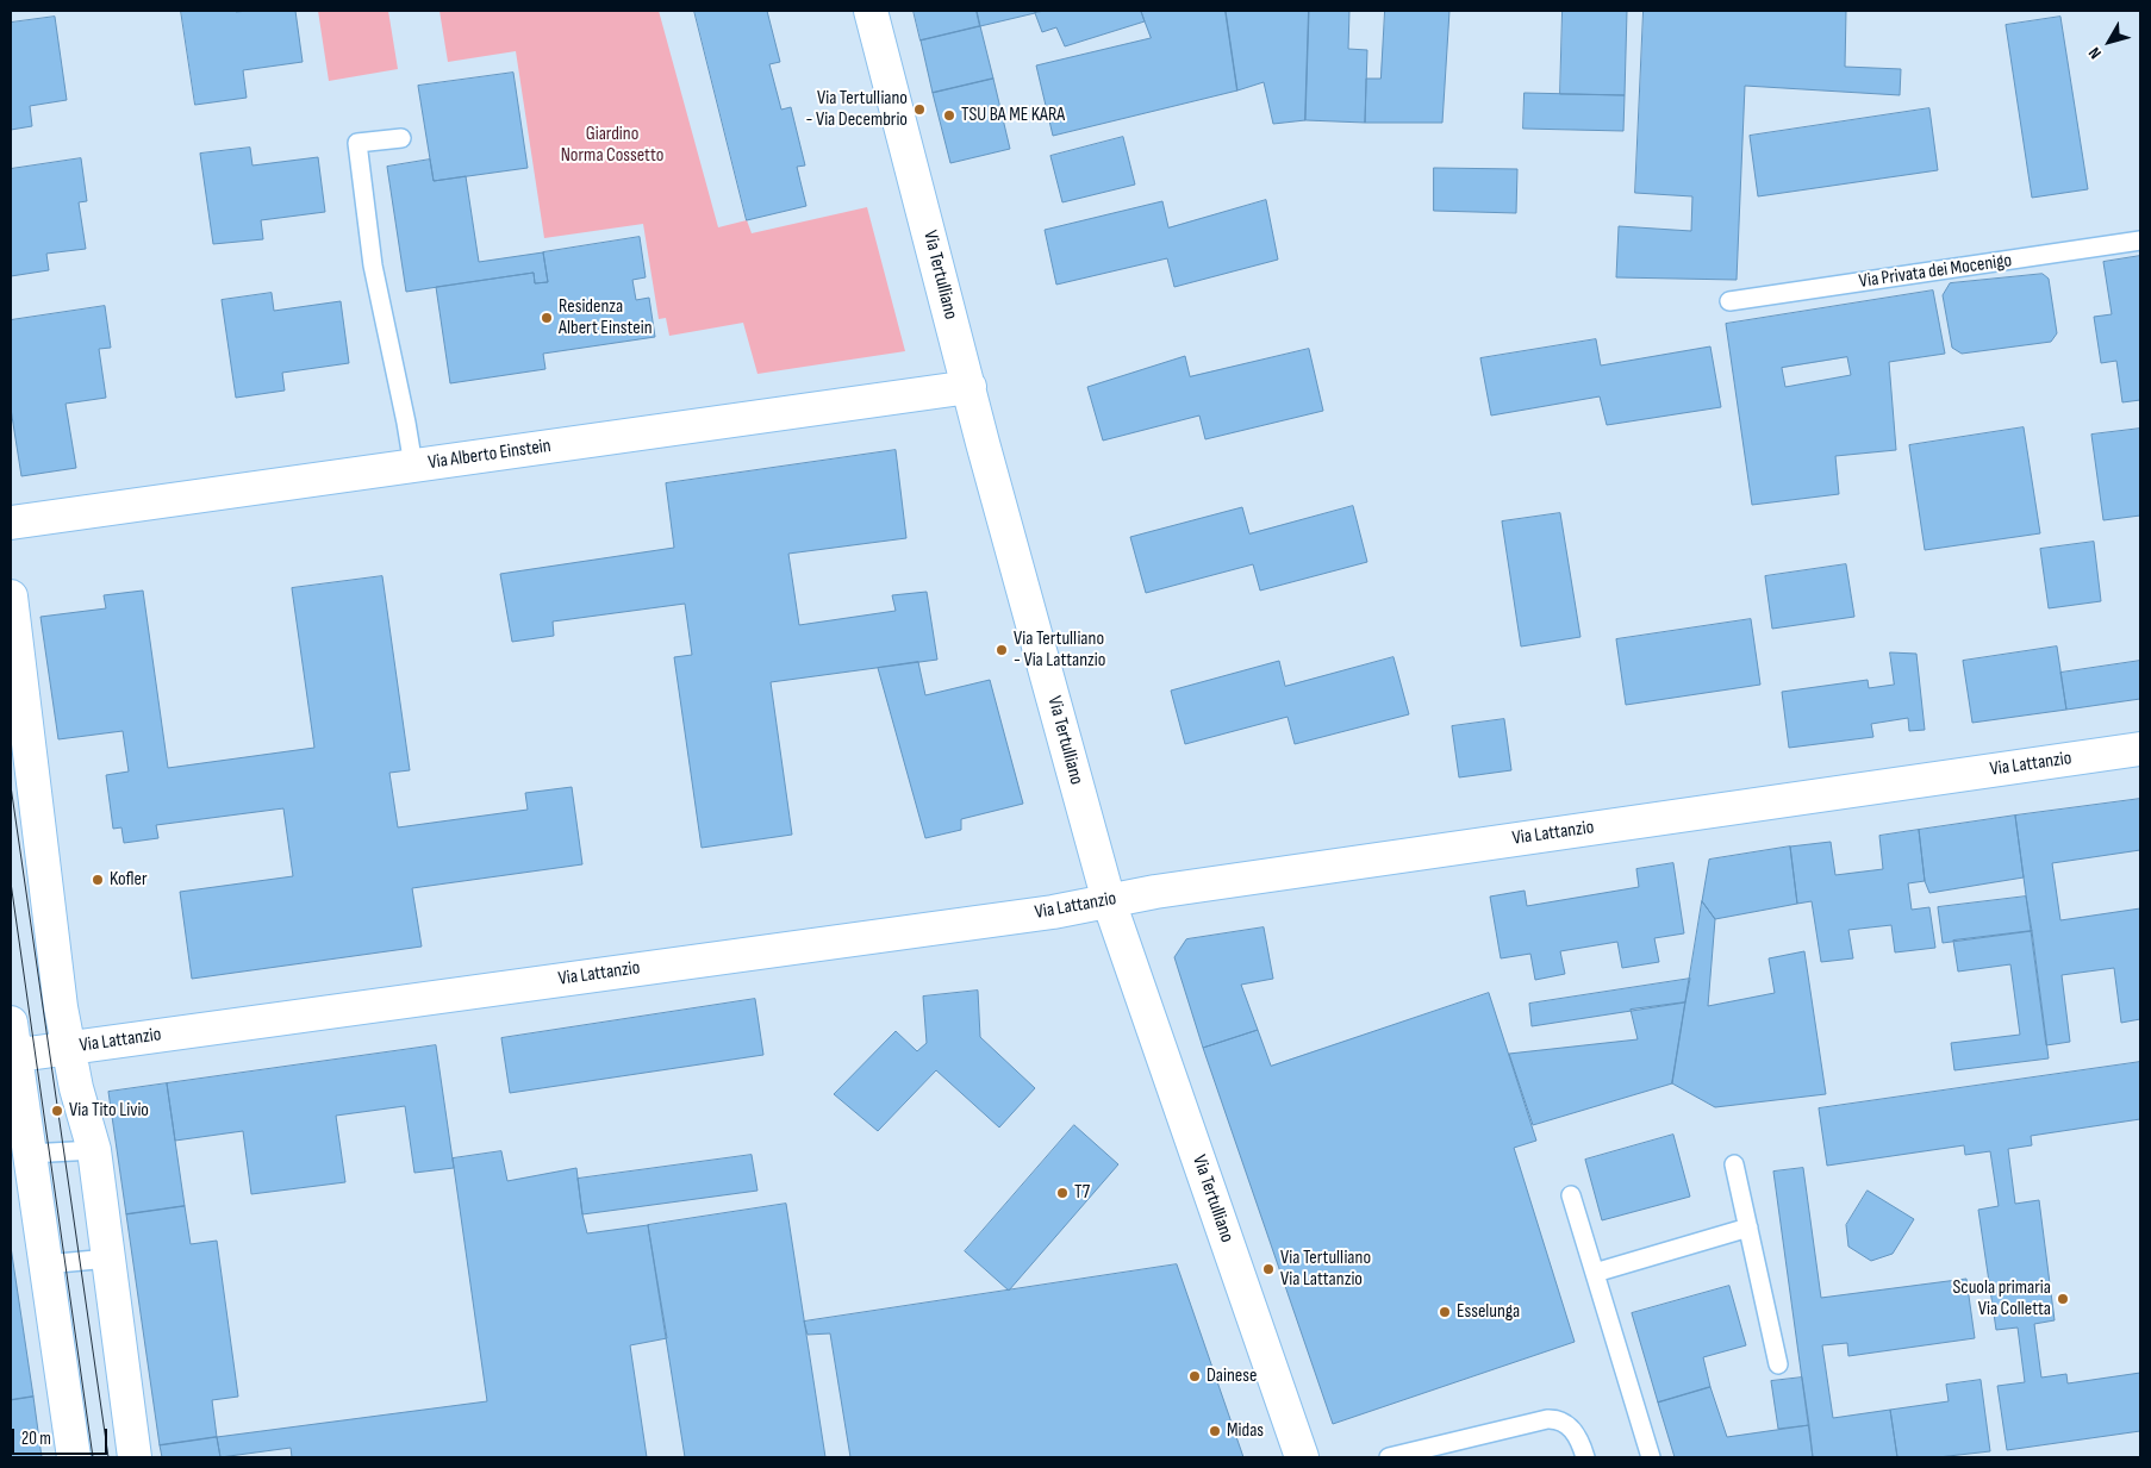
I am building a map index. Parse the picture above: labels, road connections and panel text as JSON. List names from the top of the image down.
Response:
{
  "streets": {
    "street": ["Via Tertulliano", "Via Alberto Einstein", "Via Lattanzio"],
    "lane": ["Via Privata dei Mocenigo"]
  },
  "crossings": [
    ["Via Tertulliano", "Via Alberto Einstein"],
    ["Via Tertulliano", "Via Lattanzio"]
  ],
  "parks": ["Giardino Norma Cossetto"],
  "places": [
    "Via Tertulliano - Via Decembrio",
    "TSU BA ME KARA",
    "Residenza Albert Einstein",
    "Via Tertulliano - Via Lattanzio",
    "Kofler",
    "Via Tito Livio",
    "T7",
    "Via Tertulliano Via Lattanzio",
    "Scuola primaria Via Colletta",
    "Esselunga",
    "Dainese",
    "Midas"
  ],
  "scale_bar": "20 m",
  "north": "bottom left"
}
